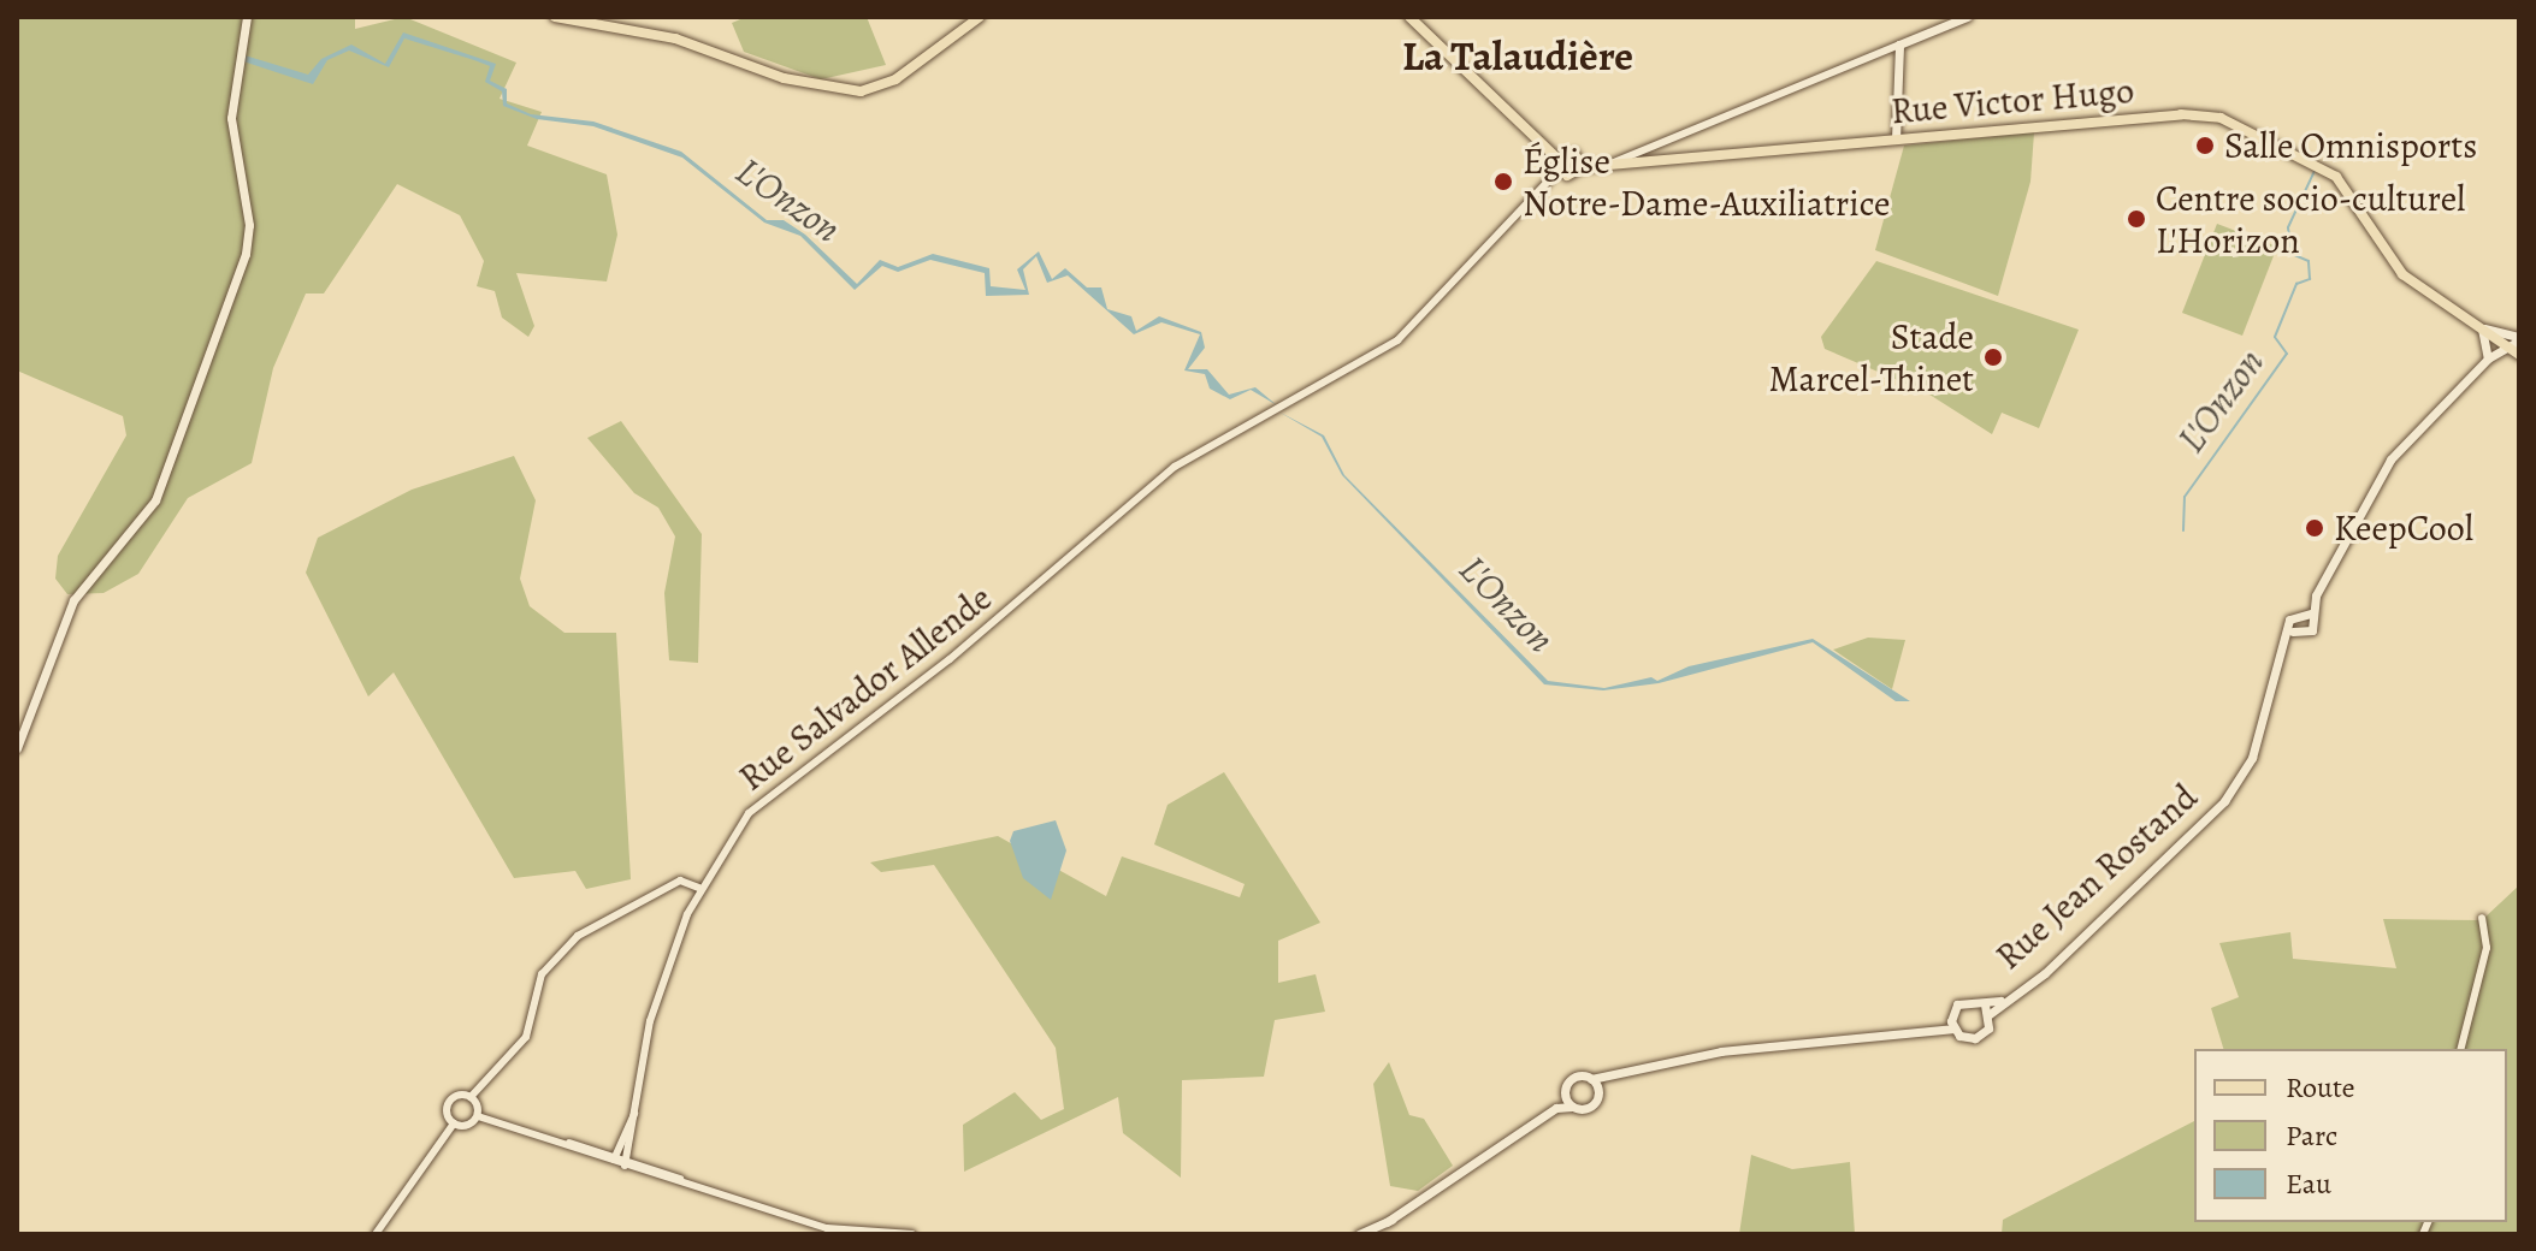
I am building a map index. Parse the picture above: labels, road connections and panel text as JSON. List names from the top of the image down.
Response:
{
  "streets": {
    "main road": ["Rue Victor Hugo", "Rue Jean Rostand"],
    "street": ["Rue Salvador Allende"]
  },
  "districts": ["La Talaudière"],
  "water": ["L'Onzon"],
  "places": [
    "Salle Omnisports",
    "Église Notre-Dame-Auxiliatrice",
    "Centre socio-culturel L'Horizon",
    "Stade Marcel-Thinet",
    "KeepCool"
  ],
  "legend": ["Route", "Parc", "Eau"]
}
